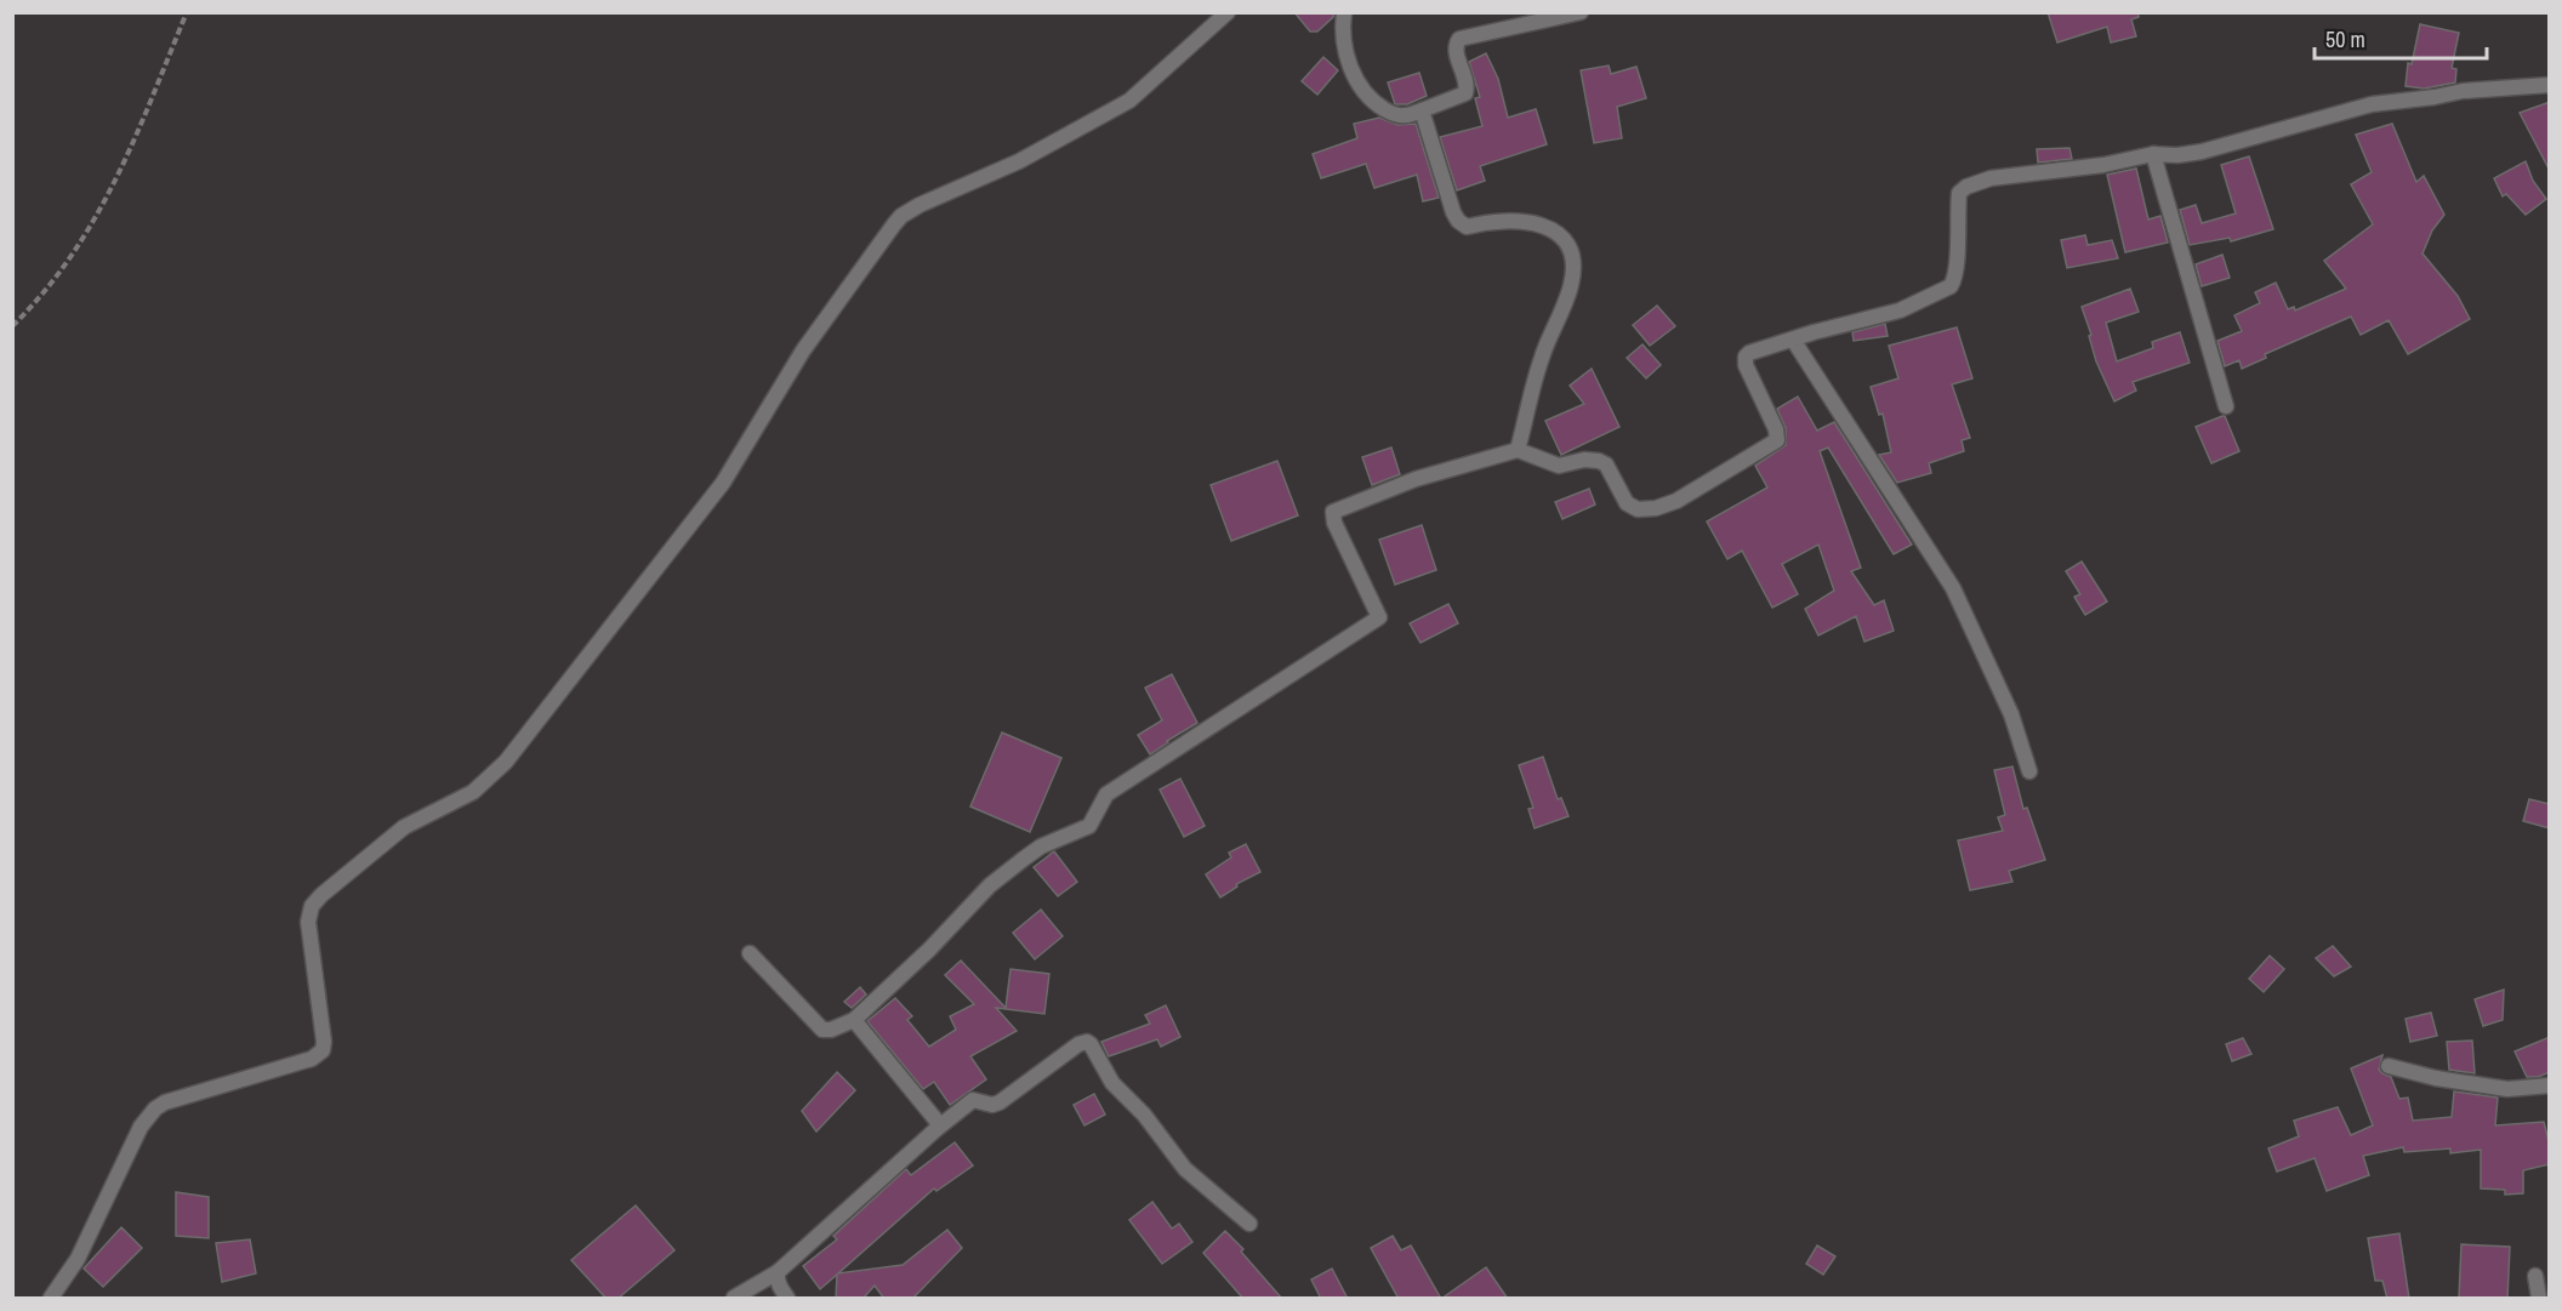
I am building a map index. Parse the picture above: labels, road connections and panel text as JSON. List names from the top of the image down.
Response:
{
  "scale_bar": "50 m"
}
